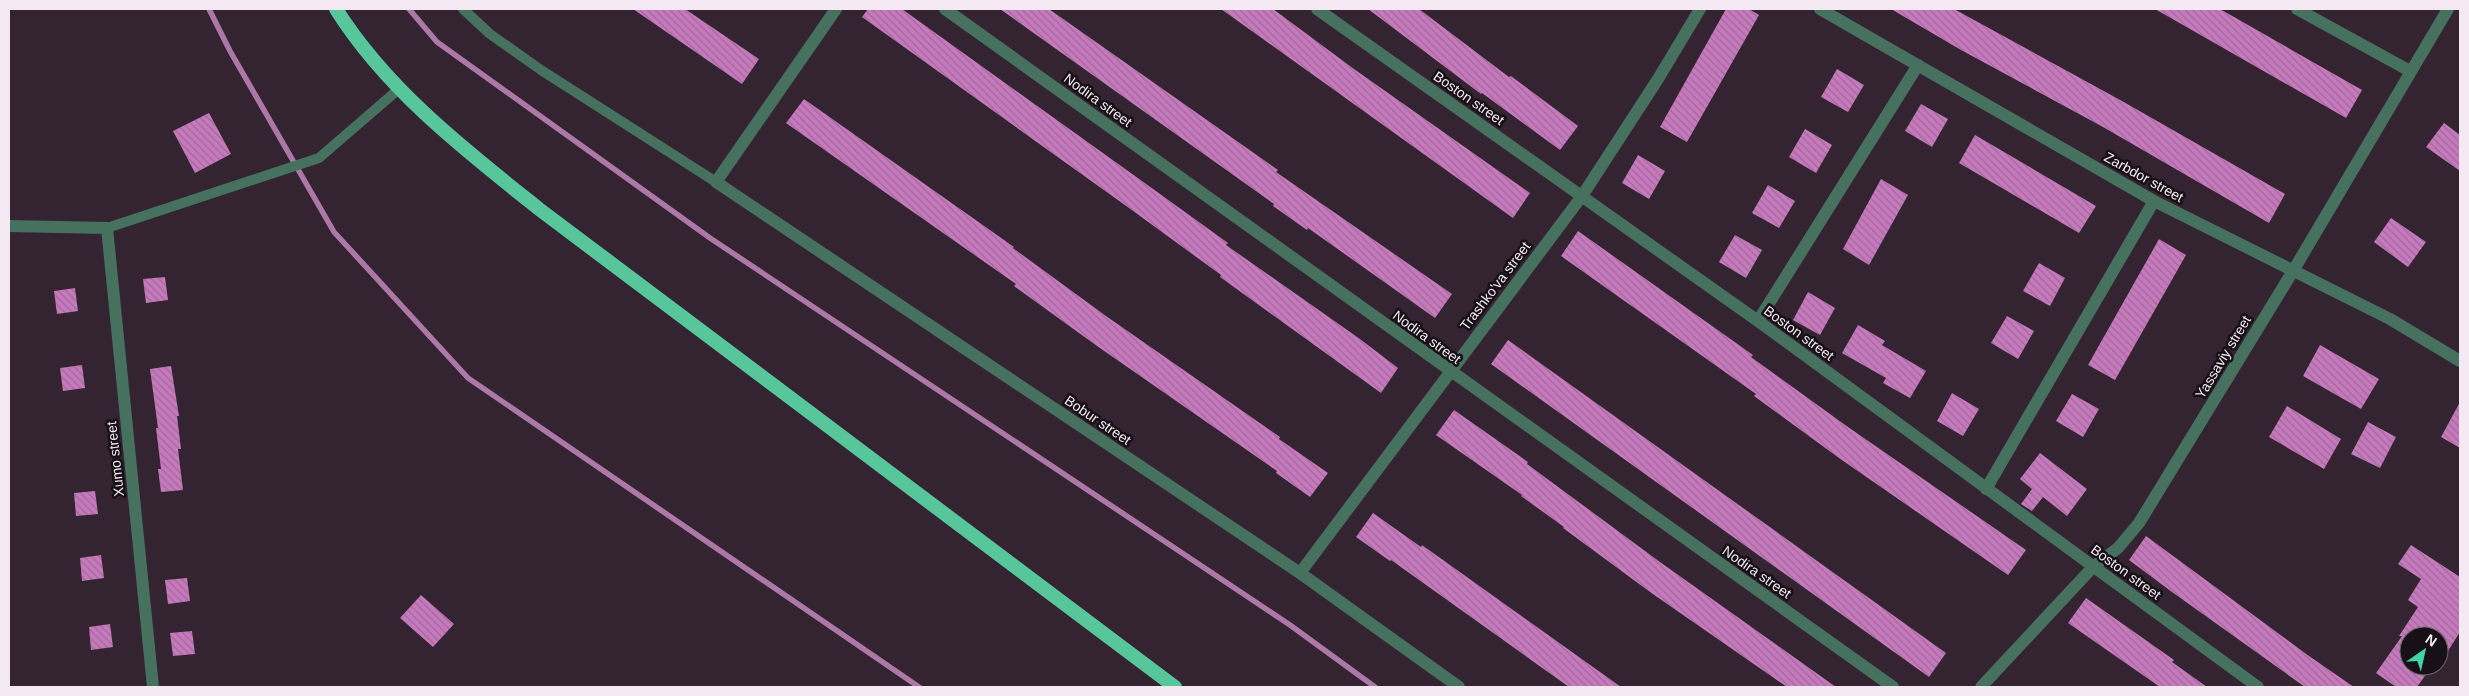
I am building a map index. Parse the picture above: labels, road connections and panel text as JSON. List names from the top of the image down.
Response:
{
  "streets": {
    "street": [
      "Boston street",
      "Nodira street",
      "Zarbdor street",
      "Trashko'va street",
      "Yassaviy street",
      "Bobur street",
      "Xumo street"
    ]
  },
  "crossings": [
    ["Boston street", "Trashko'va street"],
    ["Boston street", "Yassaviy street"],
    ["Nodira street", "Trashko'va street"],
    ["Zarbdor street", "Yassaviy street"],
    ["Trashko'va street", "Bobur street"]
  ],
  "north": "top right"
}
